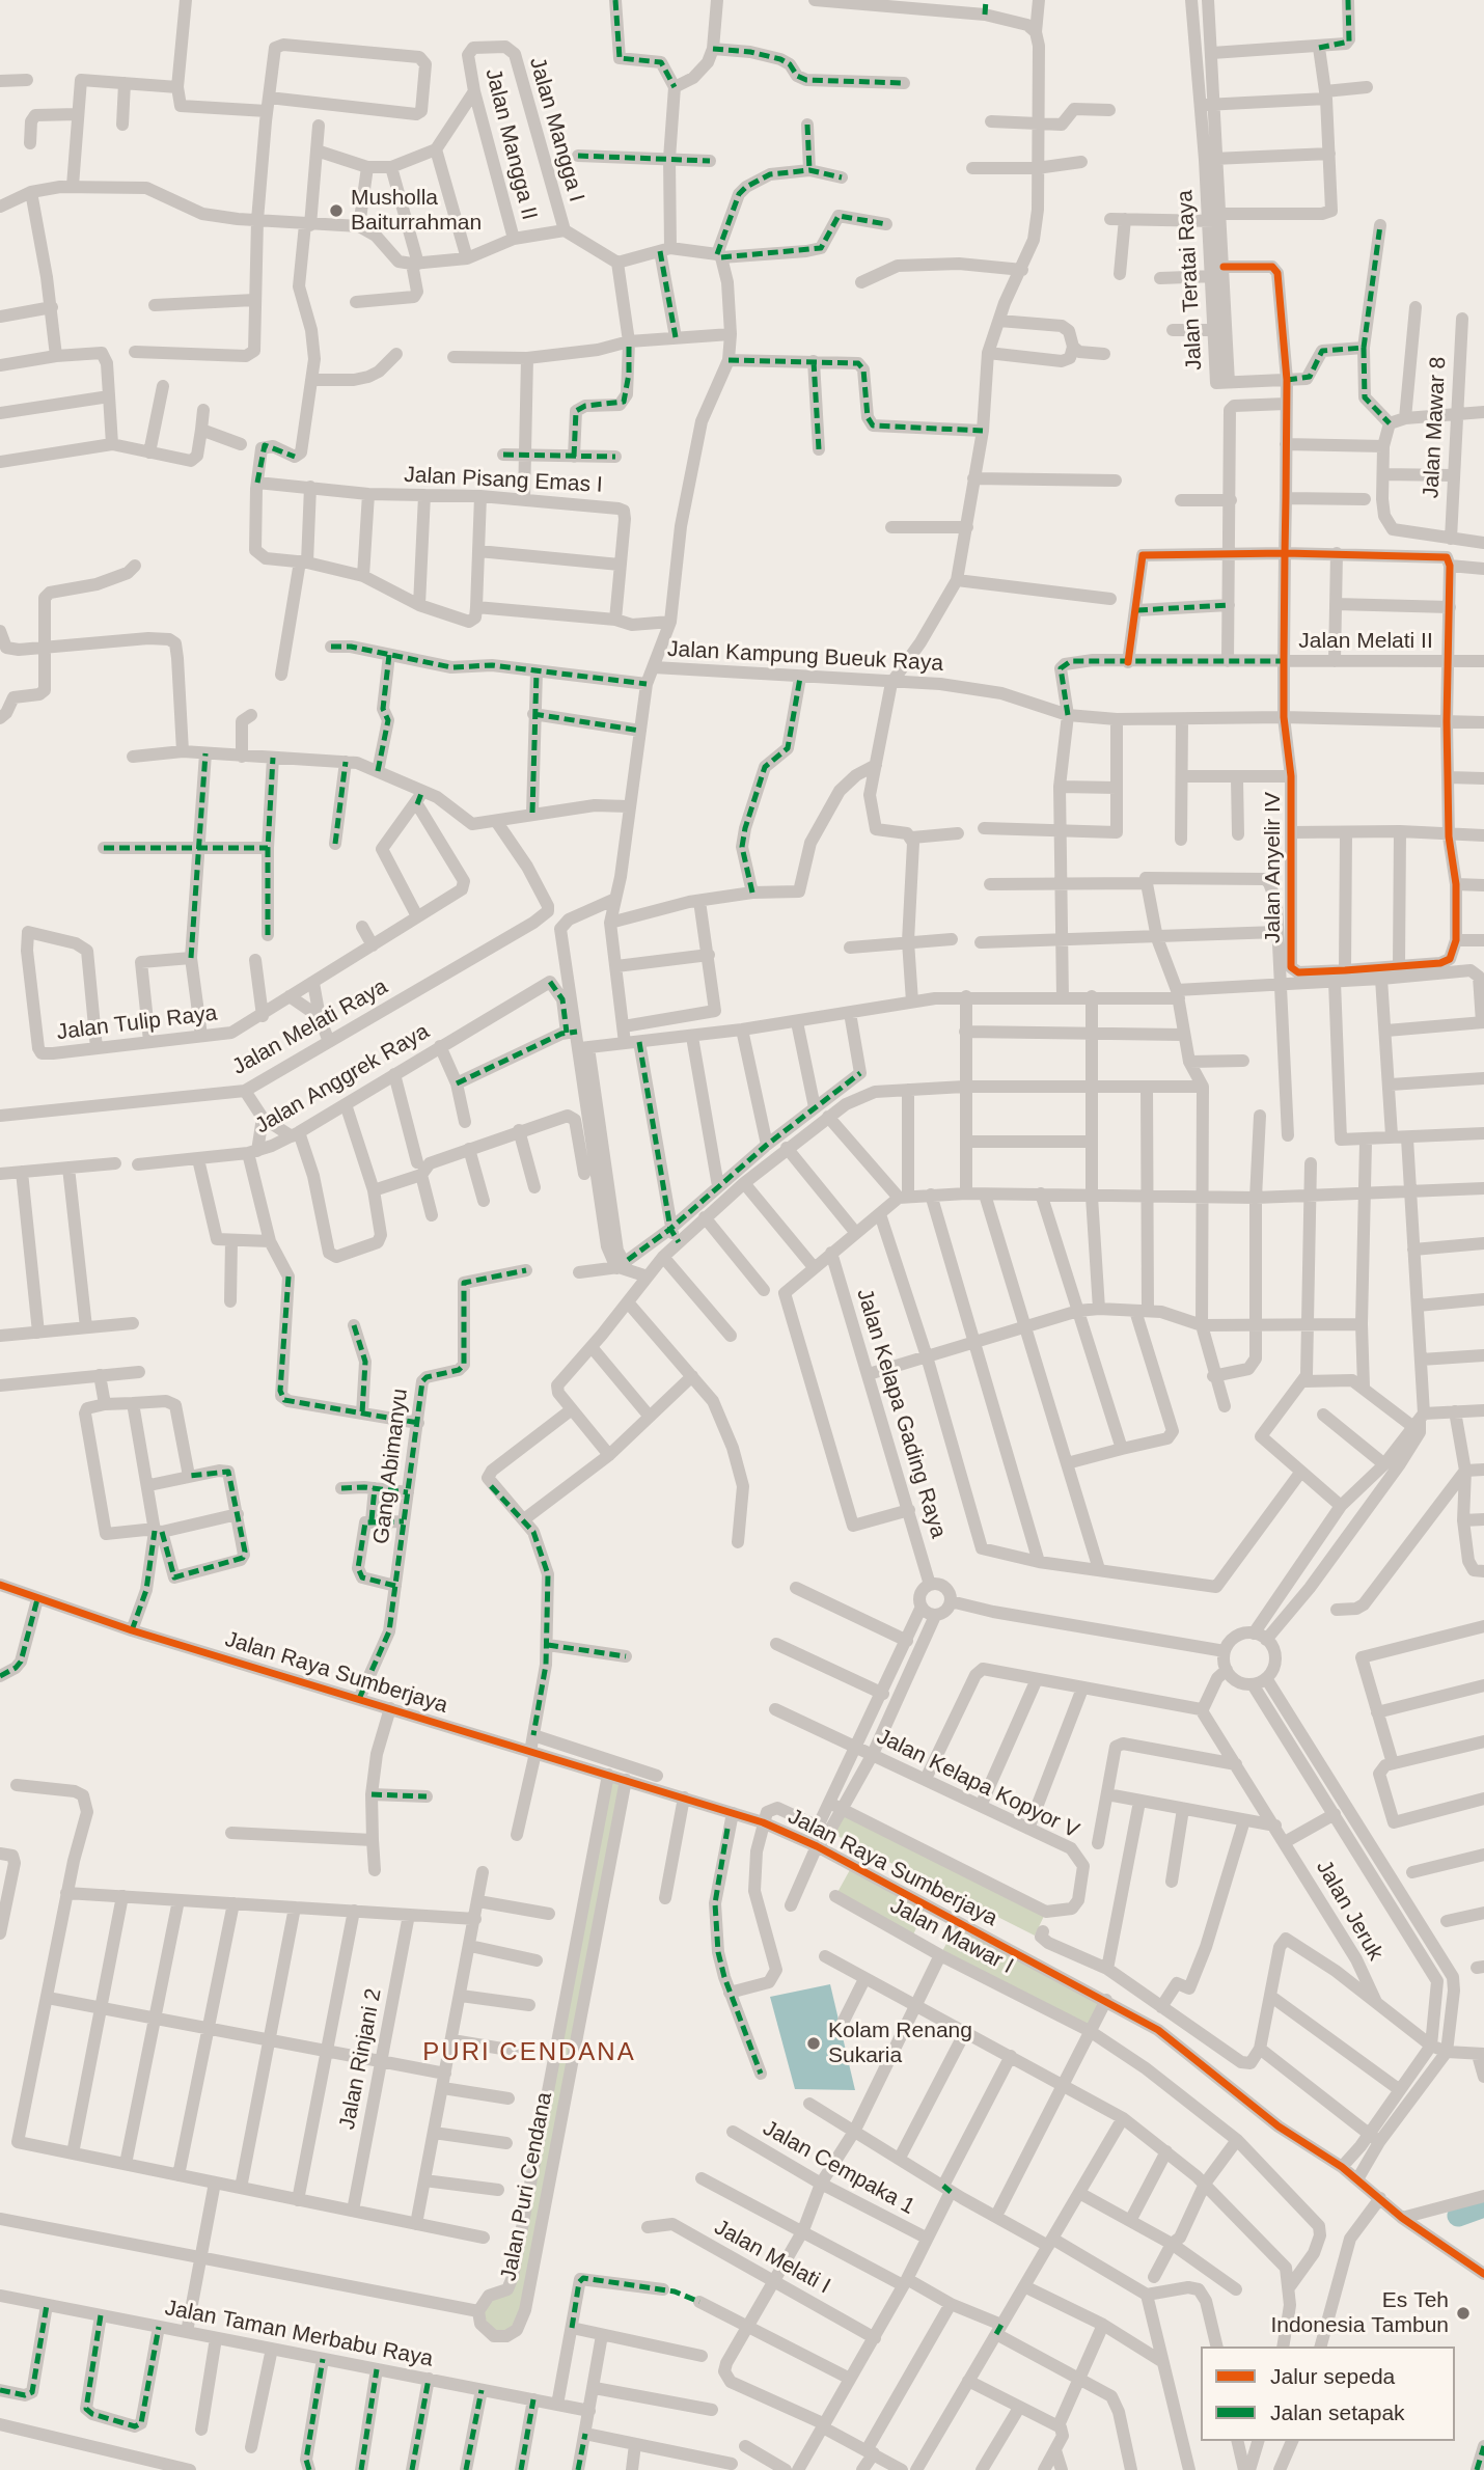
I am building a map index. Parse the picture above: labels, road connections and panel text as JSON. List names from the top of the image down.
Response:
{
  "streets": {
    "street": [
      "Jalan Mangga I",
      "Jalan Mangga II",
      "Jalan Teratai Raya",
      "Jalan Mawar 8",
      "Jalan Pisang Emas I",
      "Jalan Melati II",
      "Jalan Kampung Bueuk Raya",
      "Jalan Anyelir IV",
      "Jalan Tulip Raya",
      "Jalan Melati Raya",
      "Jalan Anggrek Raya",
      "Jalan Kelapa Gading Raya",
      "Gang Abimanyu",
      "Jalan Raya Sumberjaya",
      "Jalan Kelapa Kopyor V",
      "Jalan Jeruk",
      "Jalan Mawar I",
      "Jalan Rinjani 2",
      "Jalan Cempaka 1",
      "Jalan Puri Cendana",
      "Jalan Melati I",
      "Jalan Taman Merbabu Raya"
    ]
  },
  "crossings": [
    ["Jalan Mangga I", "Jalan Mangga II"],
    ["Jalan Melati II", "Jalan Kampung Bueuk Raya"],
    ["Jalan Kampung Bueuk Raya", "Jalan Anyelir IV"],
    ["Gang Abimanyu", "Jalan Raya Sumberjaya"],
    ["Jalan Raya Sumberjaya", "Jalan Puri Cendana"]
  ],
  "districts": ["PURI CENDANA"],
  "places": ["Musholla Baiturrahman", "Kolam Renang Sukaria", "Es Teh Indonesia Tambun"],
  "legend": ["Jalur sepeda", "Jalan setapak"]
}
